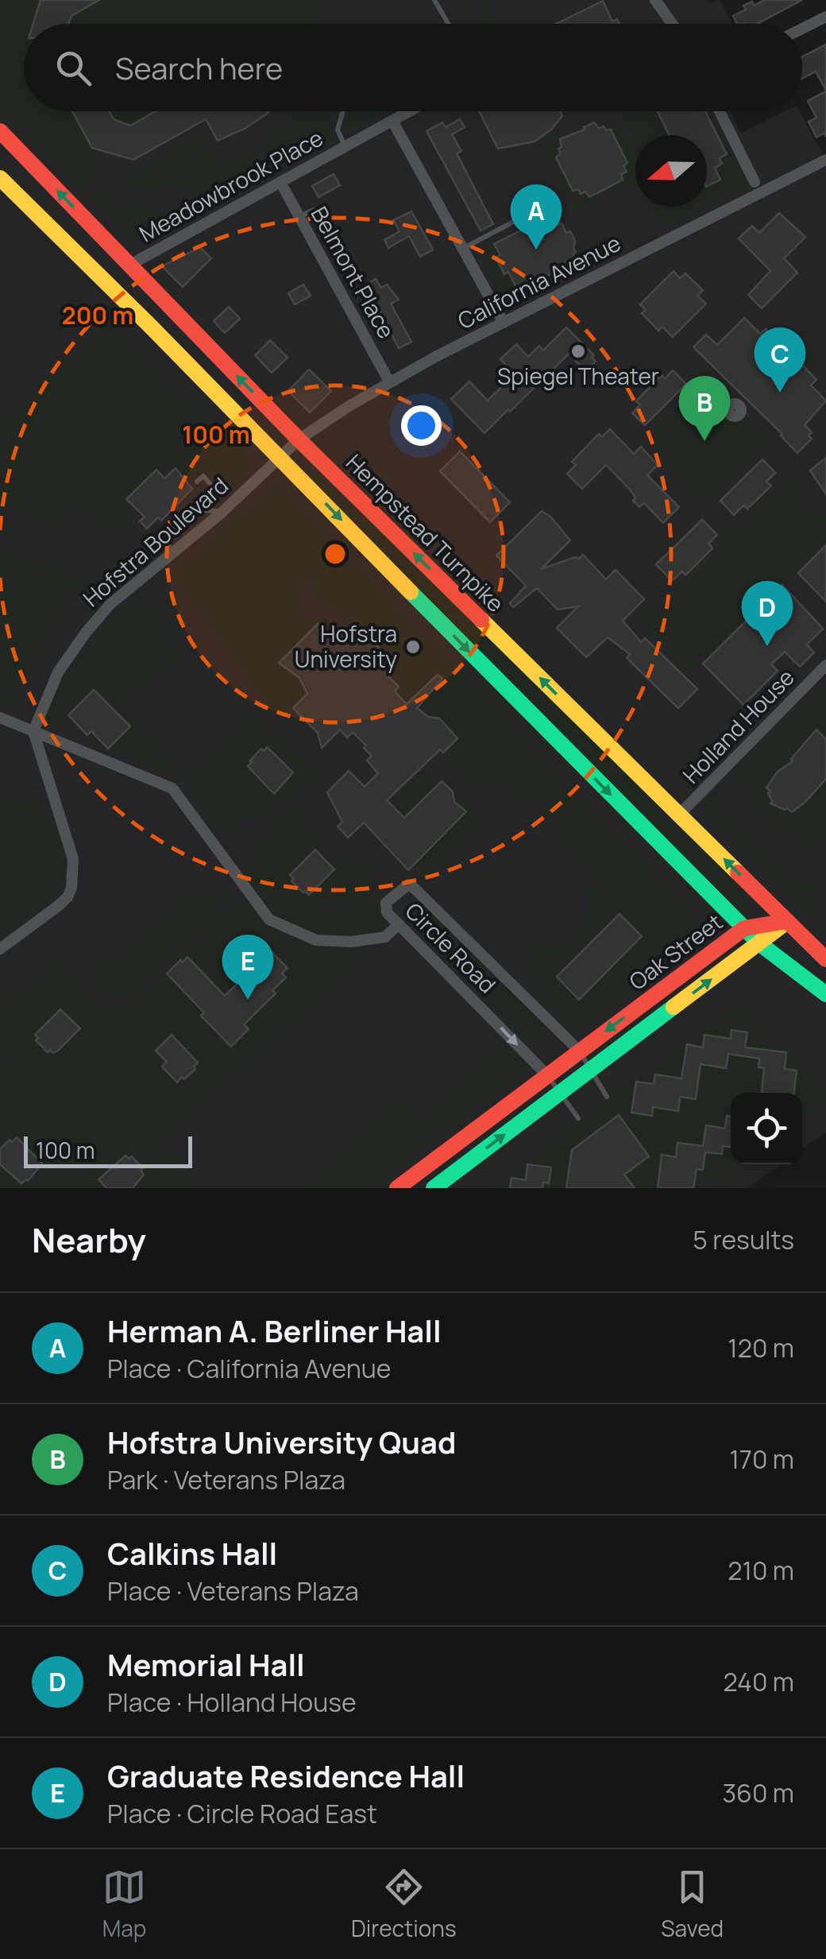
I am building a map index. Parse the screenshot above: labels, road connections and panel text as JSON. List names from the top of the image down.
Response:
{
  "streets": {
    "main road": ["Hempstead Turnpike", "Oak Street"],
    "street": [
      "Meadowbrook Place",
      "Belmont Place",
      "California Avenue",
      "Hofstra Boulevard",
      "Holland House",
      "Circle Road"
    ]
  },
  "crossings": [
    ["Meadowbrook Place", "Belmont Place"],
    ["Meadowbrook Place", "Hempstead Turnpike"],
    ["Belmont Place", "California Avenue"],
    ["California Avenue", "Hempstead Turnpike"],
    ["California Avenue", "Hofstra Boulevard"],
    ["Hempstead Turnpike", "Holland House"],
    ["Hempstead Turnpike", "Oak Street"],
    ["Circle Road", "Oak Street"]
  ],
  "one_way": ["Circle Road"],
  "places": ["Spiegel Theater", "Hofstra University"],
  "scale_bar": "100 m",
  "north": "left",
  "page": {
    "search": "Search here",
    "pins": [
      "A",
      "C",
      "B",
      "D",
      "E"
    ],
    "scale": "100 m",
    "heading": ["Nearby", "5 results"],
    "list": [
      {
        "mark": "A",
        "name": "Herman A. Berliner Hall",
        "note": "Place · California Avenue",
        "value": "120 m"
      },
      {
        "mark": "B",
        "name": "Hofstra University Quad",
        "note": "Park · Veterans Plaza",
        "value": "170 m"
      },
      {
        "mark": "C",
        "name": "Calkins Hall",
        "note": "Place · Veterans Plaza",
        "value": "210 m"
      },
      {
        "mark": "D",
        "name": "Memorial Hall",
        "note": "Place · Holland House",
        "value": "240 m"
      },
      {
        "mark": "E",
        "name": "Graduate Residence Hall",
        "note": "Place · Circle Road East",
        "value": "360 m"
      }
    ],
    "nav": ["Map", "Directions", "Saved"]
  },
  "rings": ["200 m", "100 m"]
}
